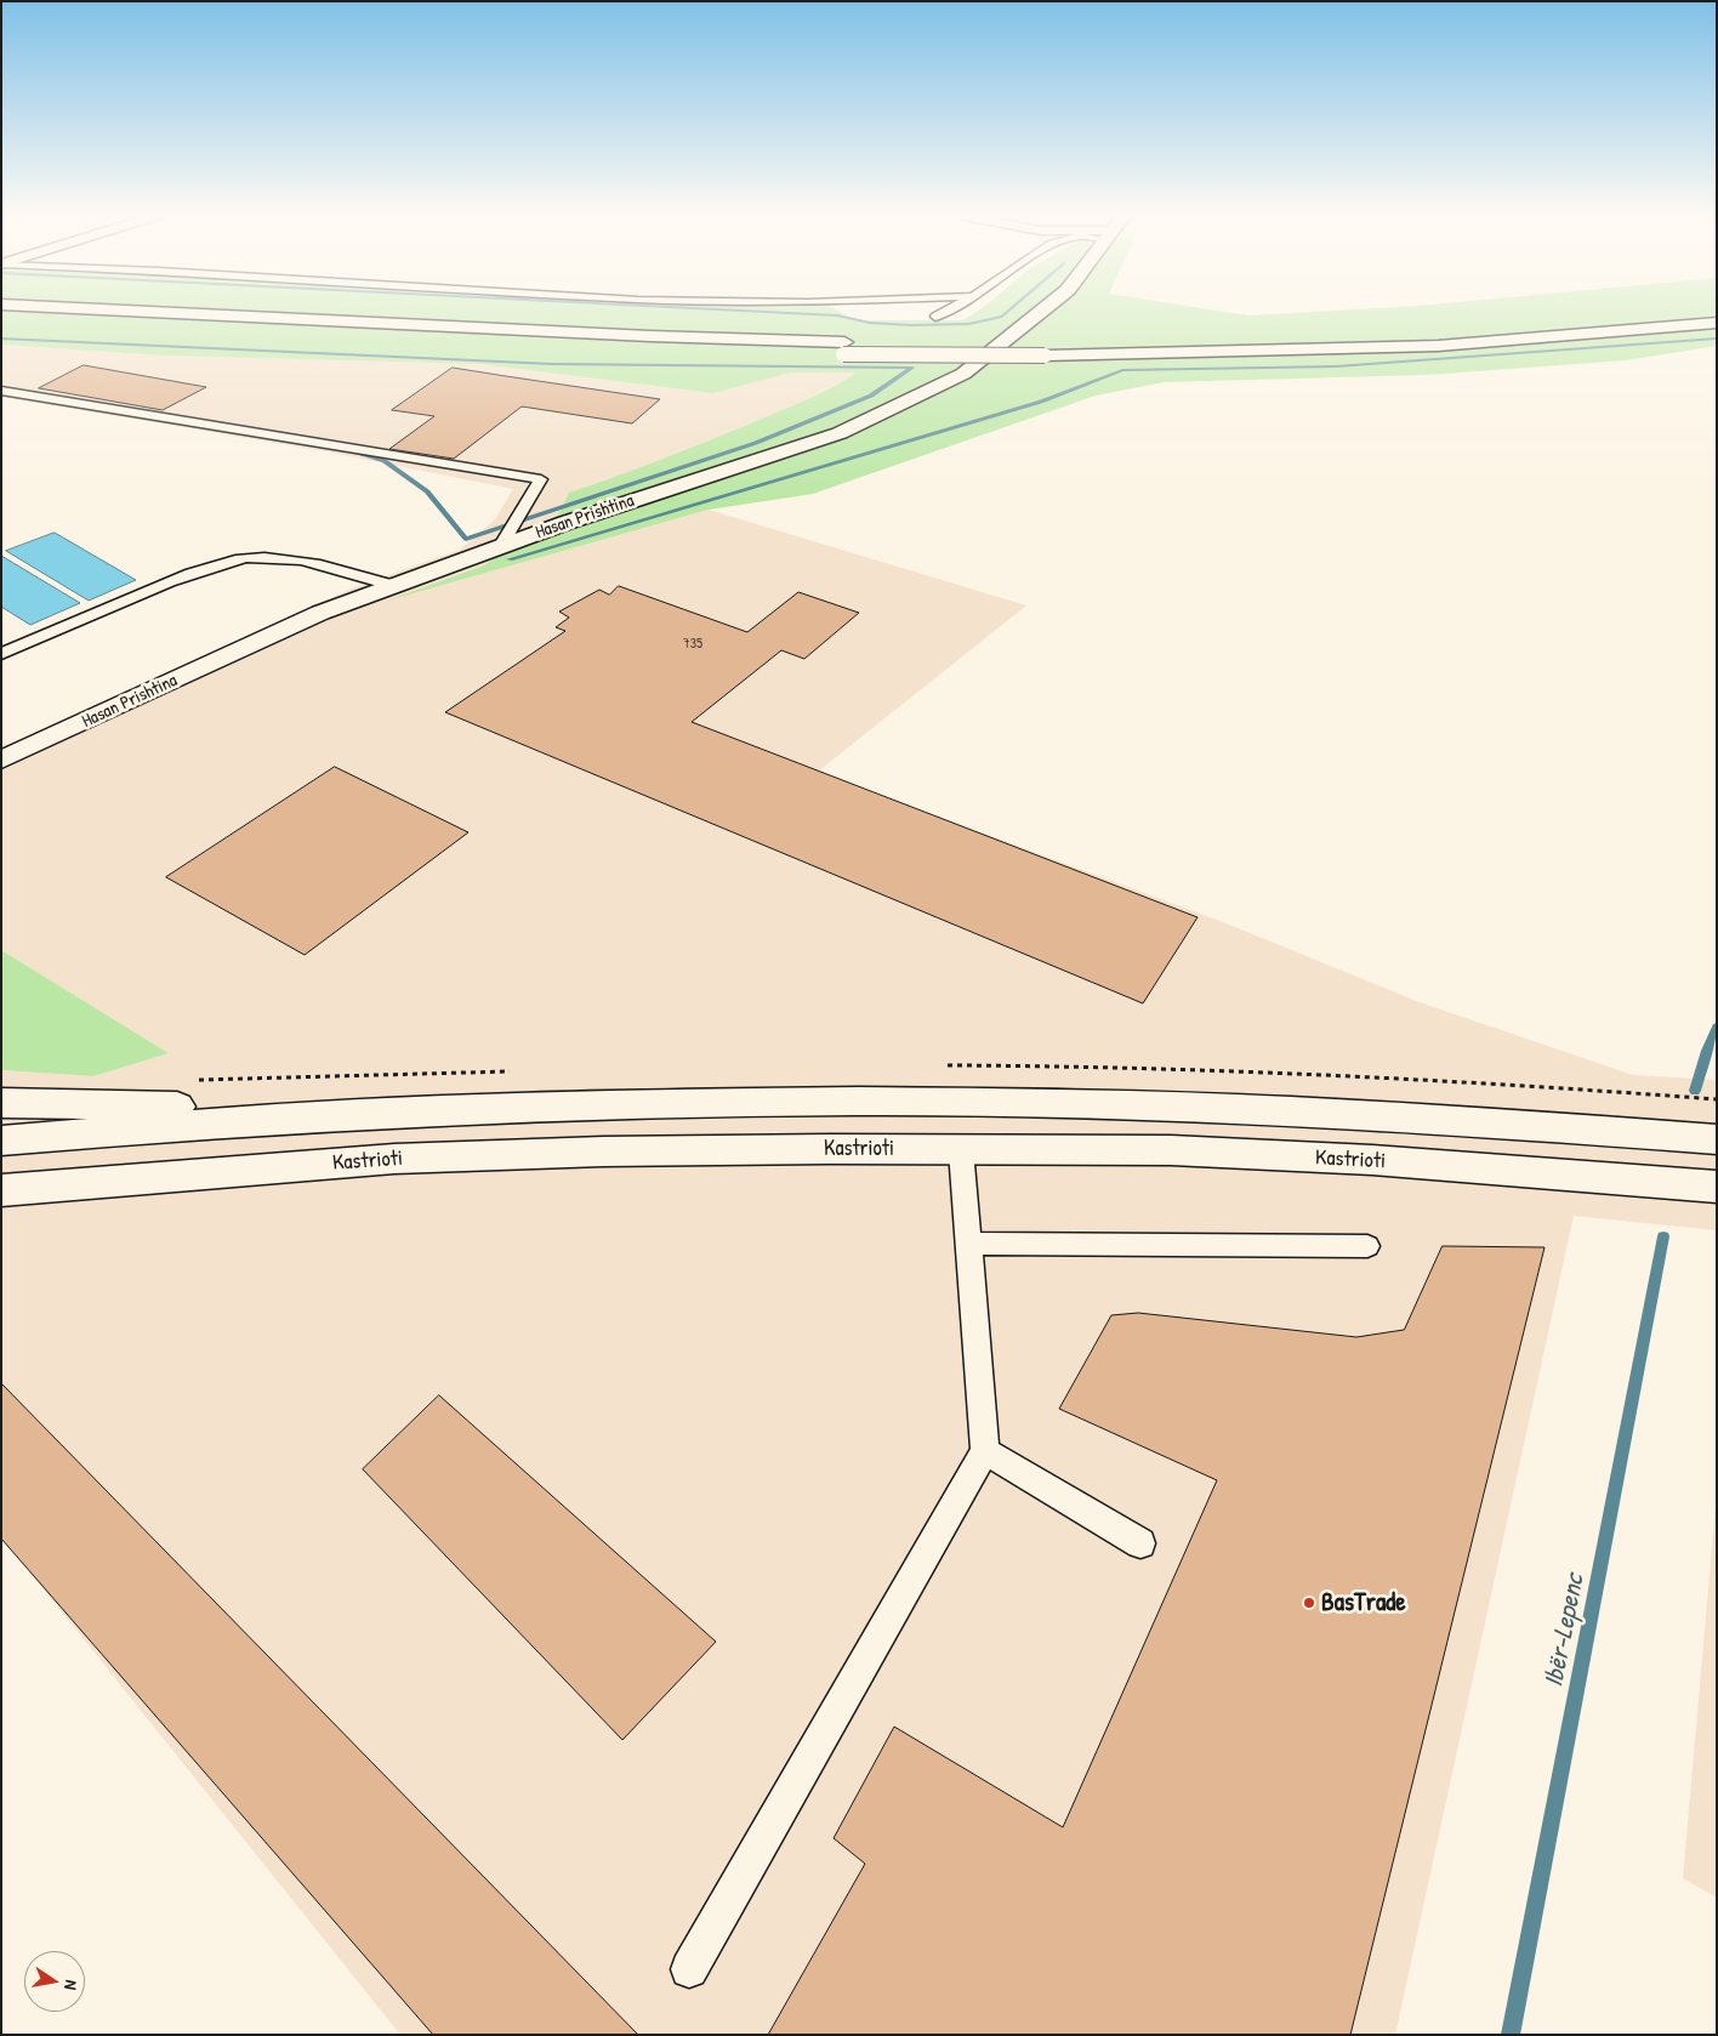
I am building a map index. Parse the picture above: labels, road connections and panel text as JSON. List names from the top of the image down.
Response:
{
  "streets": {
    "main road": ["Hasan Prishtina", "Kastrioti"]
  },
  "water": ["Ibër-Lepenc"],
  "places": ["BasTrade"],
  "house_numbers": ["735"],
  "north": "right"
}
